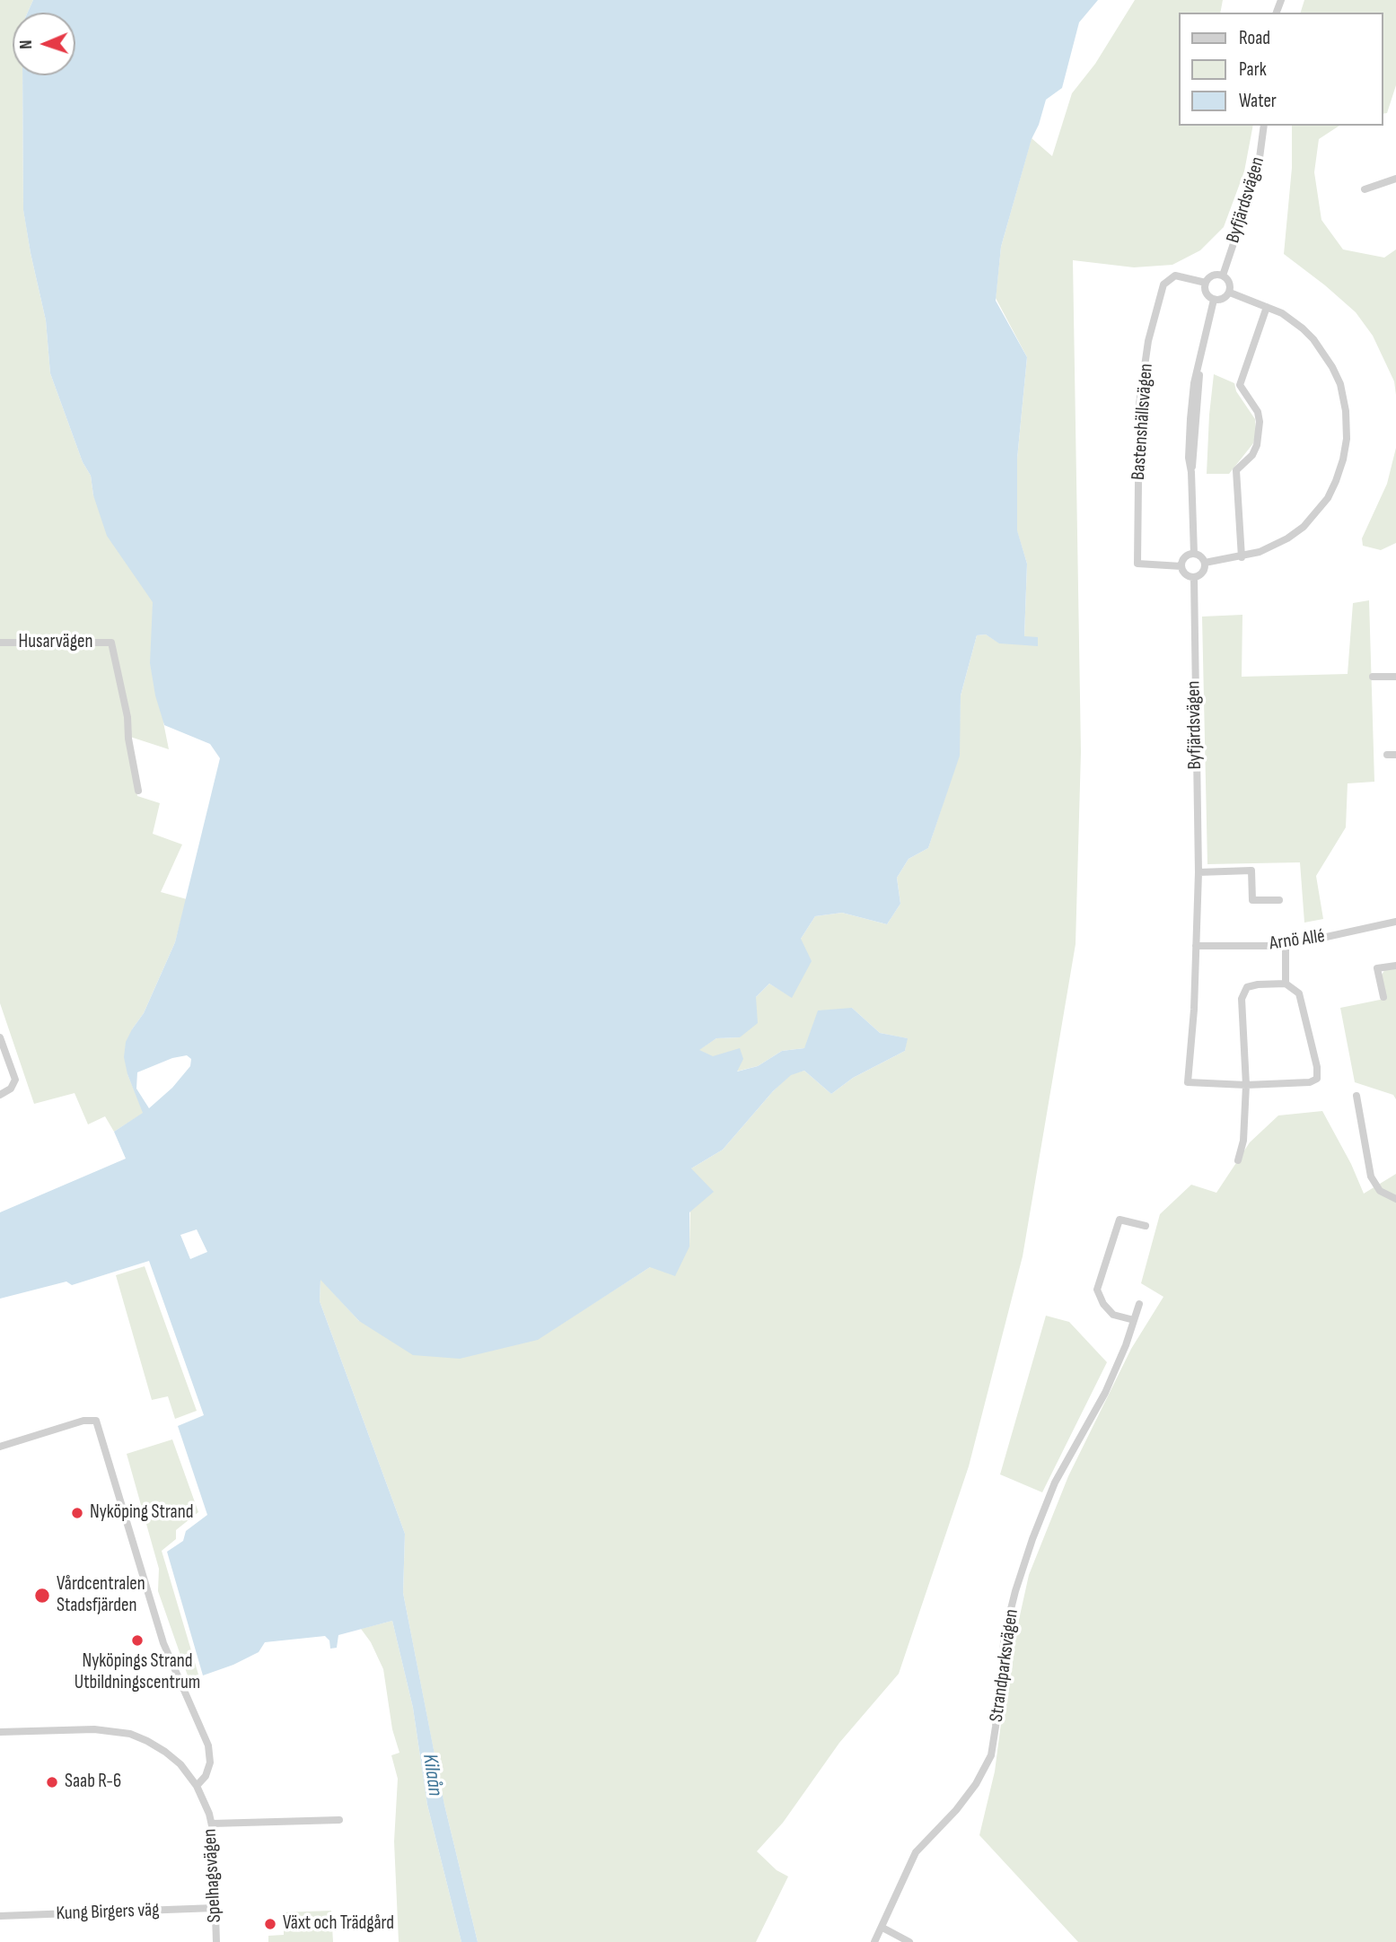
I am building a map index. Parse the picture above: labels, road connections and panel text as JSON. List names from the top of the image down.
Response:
{
  "streets": {
    "street": [
      "Byfjärdsvägen",
      "Bastenshällsvägen",
      "Husarvägen",
      "Arnö Allé",
      "Strandparksvägen",
      "Spelhagsvägen",
      "Kung Birgers väg"
    ]
  },
  "crossings": [
    ["Byfjärdsvägen", "Bastenshällsvägen"],
    ["Byfjärdsvägen", "Arnö Allé"],
    ["Spelhagsvägen", "Kung Birgers väg"]
  ],
  "water": ["Kilaån"],
  "places": [
    "Nyköping Strand",
    "Vårdcentralen Stadsfjärden",
    "Nyköpings Strand Utbildningscentrum",
    "Saab R-6",
    "Växt och Trädgård"
  ],
  "legend": ["Road", "Park", "Water"],
  "north": "left"
}
